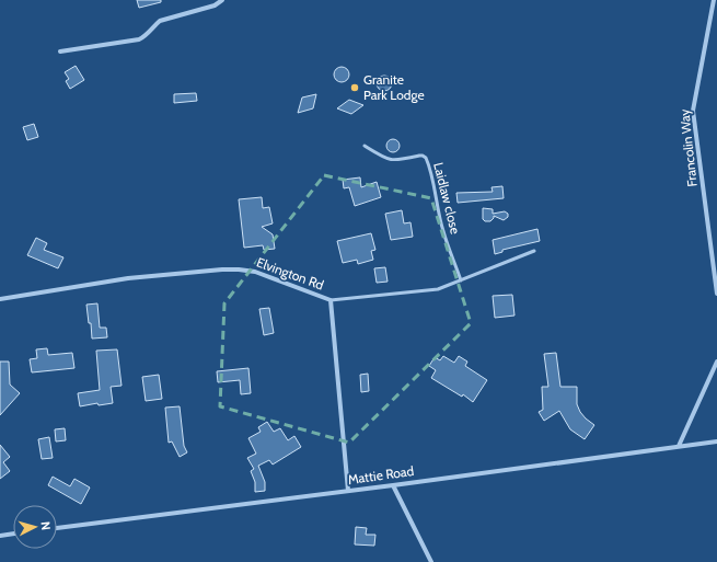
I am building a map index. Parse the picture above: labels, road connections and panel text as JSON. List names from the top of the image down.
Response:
{
  "streets": {
    "street": ["Francolin Way", "Elvington Rd", "Mattie Road"],
    "lane": ["Laidlaw close"]
  },
  "crossings": [
    ["Elvington Rd", "Mattie Road"]
  ],
  "places": ["Granite Park Lodge"],
  "north": "right"
}
